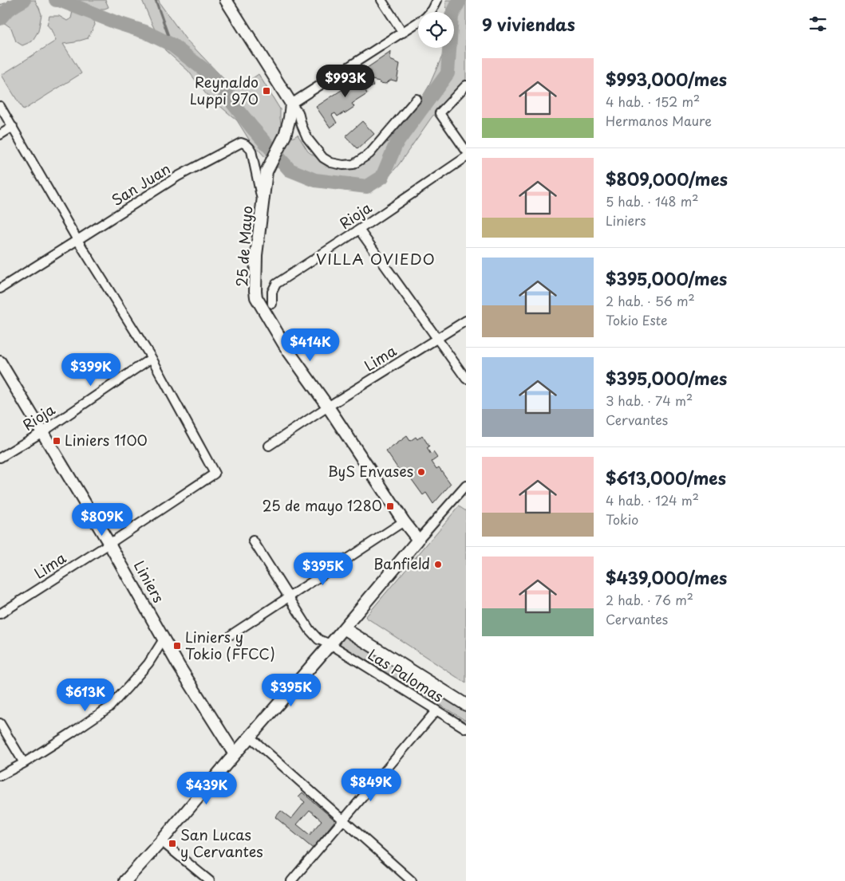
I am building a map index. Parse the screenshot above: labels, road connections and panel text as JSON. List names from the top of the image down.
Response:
{
  "streets": {
    "street": [
      "San Juan",
      "Rioja",
      "25 de Mayo",
      "Lima",
      "Liniers",
      "Las Palomas"
    ]
  },
  "crossings": [
    ["San Juan", "25 de Mayo"],
    ["Rioja", "Lima"],
    ["Rioja", "Liniers"],
    ["25 de Mayo", "Lima"],
    ["Lima", "Liniers"]
  ],
  "districts": ["VILLA OVIEDO"],
  "places": {
    "transit": [
      "Reynaldo Luppi 970",
      "Liniers 1100",
      "25 de mayo 1280",
      "Liniers y Tokio (FFCC)",
      "San Lucas y Cervantes"
    ],
    "other": ["ByS Envases", "Banfield"]
  },
  "page": {
    "heading": "9 viviendas",
    "list": [
      {
        "name": "$993,000/mes",
        "note": "4 hab. · 152 m² · Hermanos Maure"
      },
      {
        "name": "$809,000/mes",
        "note": "5 hab. · 148 m² · Liniers"
      },
      {
        "name": "$395,000/mes",
        "note": "2 hab. · 56 m² · Tokio Este"
      },
      {
        "name": "$395,000/mes",
        "note": "3 hab. · 74 m² · Cervantes"
      },
      {
        "name": "$613,000/mes",
        "note": "4 hab. · 124 m² · Tokio"
      },
      {
        "name": "$439,000/mes",
        "note": "2 hab. · 76 m² · Cervantes"
      }
    ],
    "price": [
      "$993K",
      "$414K",
      "$399K",
      "$809K",
      "$395K",
      "$395K",
      "$613K",
      "$849K",
      "$439K"
    ]
  }
}
